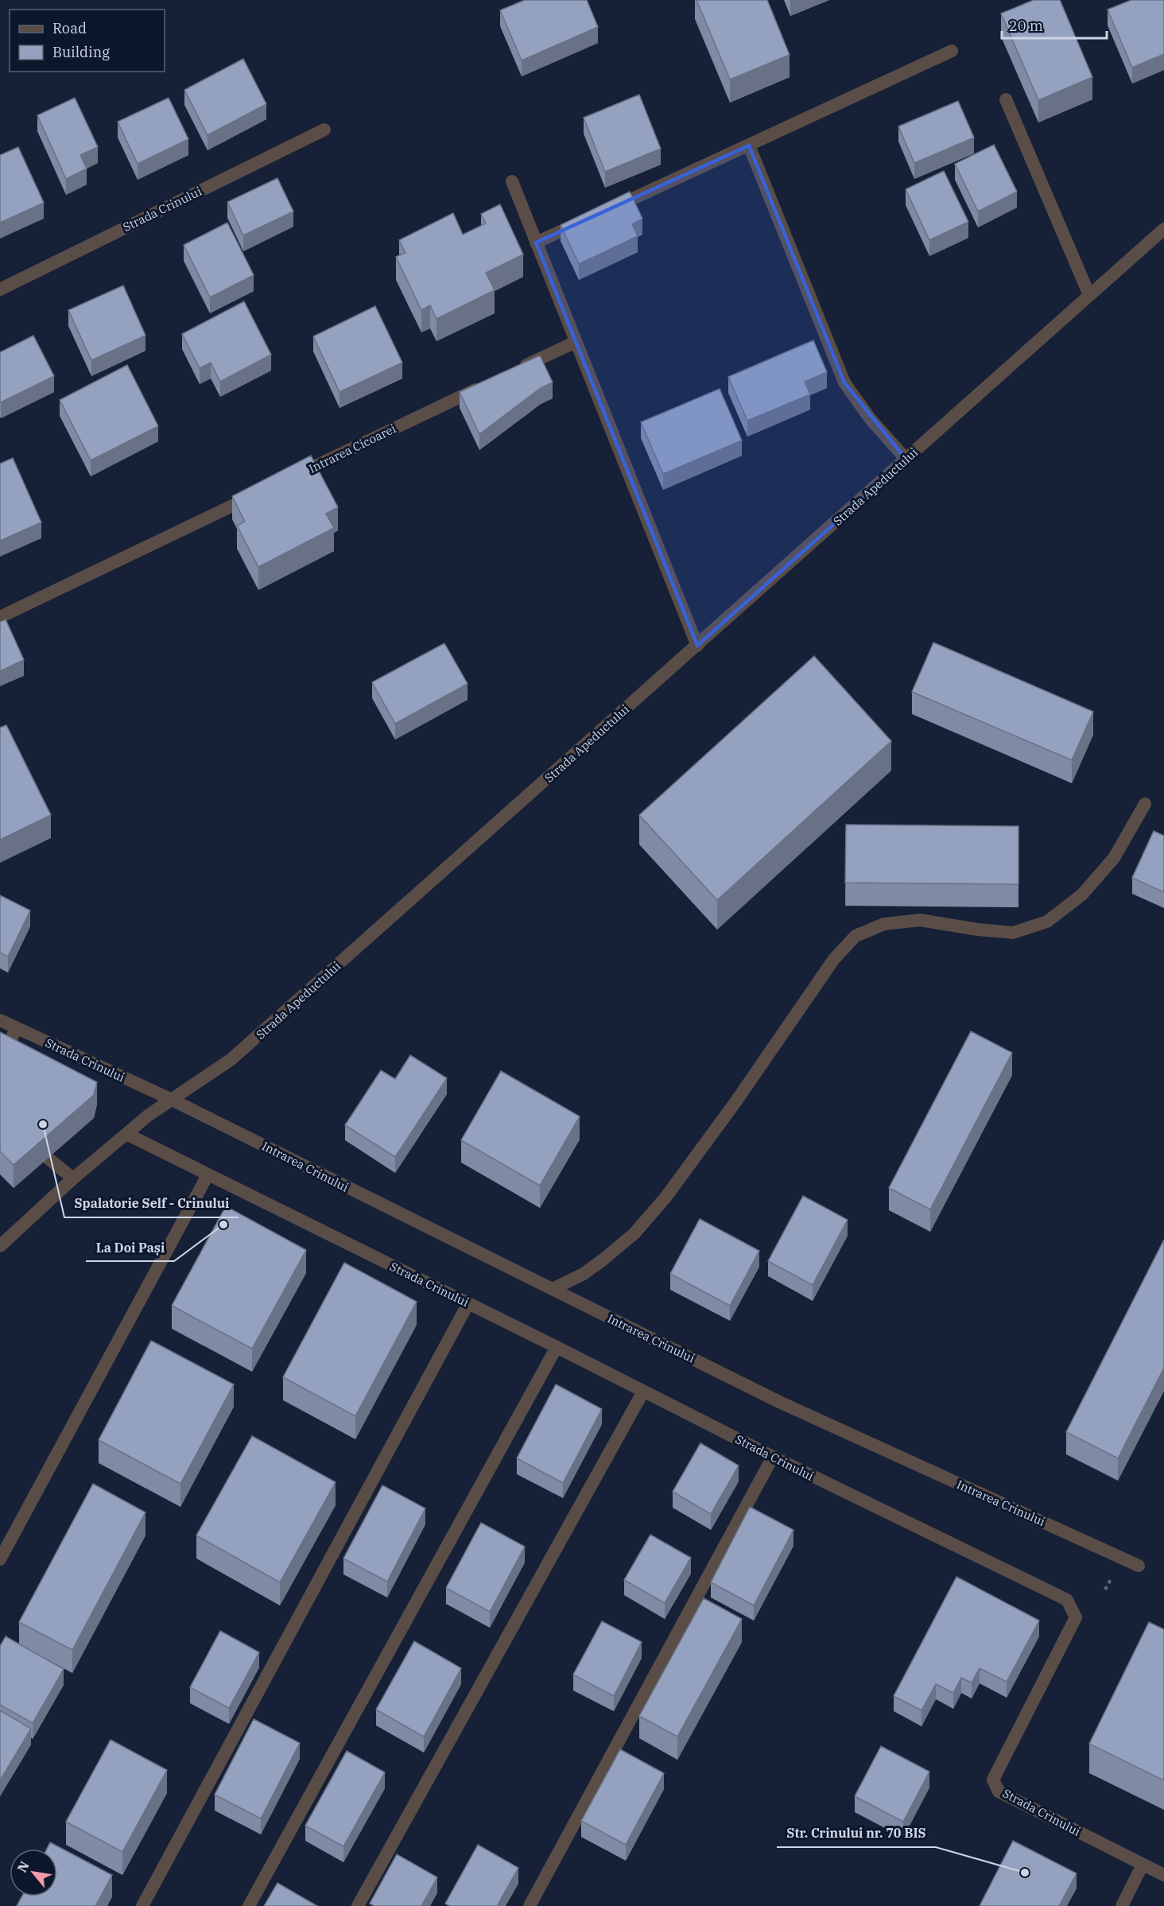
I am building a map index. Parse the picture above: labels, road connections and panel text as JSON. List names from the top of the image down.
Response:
{
  "streets": {
    "street": [
      "Strada Crinului",
      "Intrarea Cicoarei",
      "Strada Apeductului",
      "Intrarea Crinului"
    ]
  },
  "crossings": [
    ["Strada Crinului", "Strada Apeductului"],
    ["Strada Crinului", "Intrarea Crinului"],
    ["Strada Apeductului", "Intrarea Crinului"]
  ],
  "places": ["Spalatorie Self - Crinului", "La Doi Pași", "Str. Crinului nr. 70 BIS"],
  "legend": ["Road", "Building"],
  "scale_bar": "20 m",
  "north": "top left"
}
